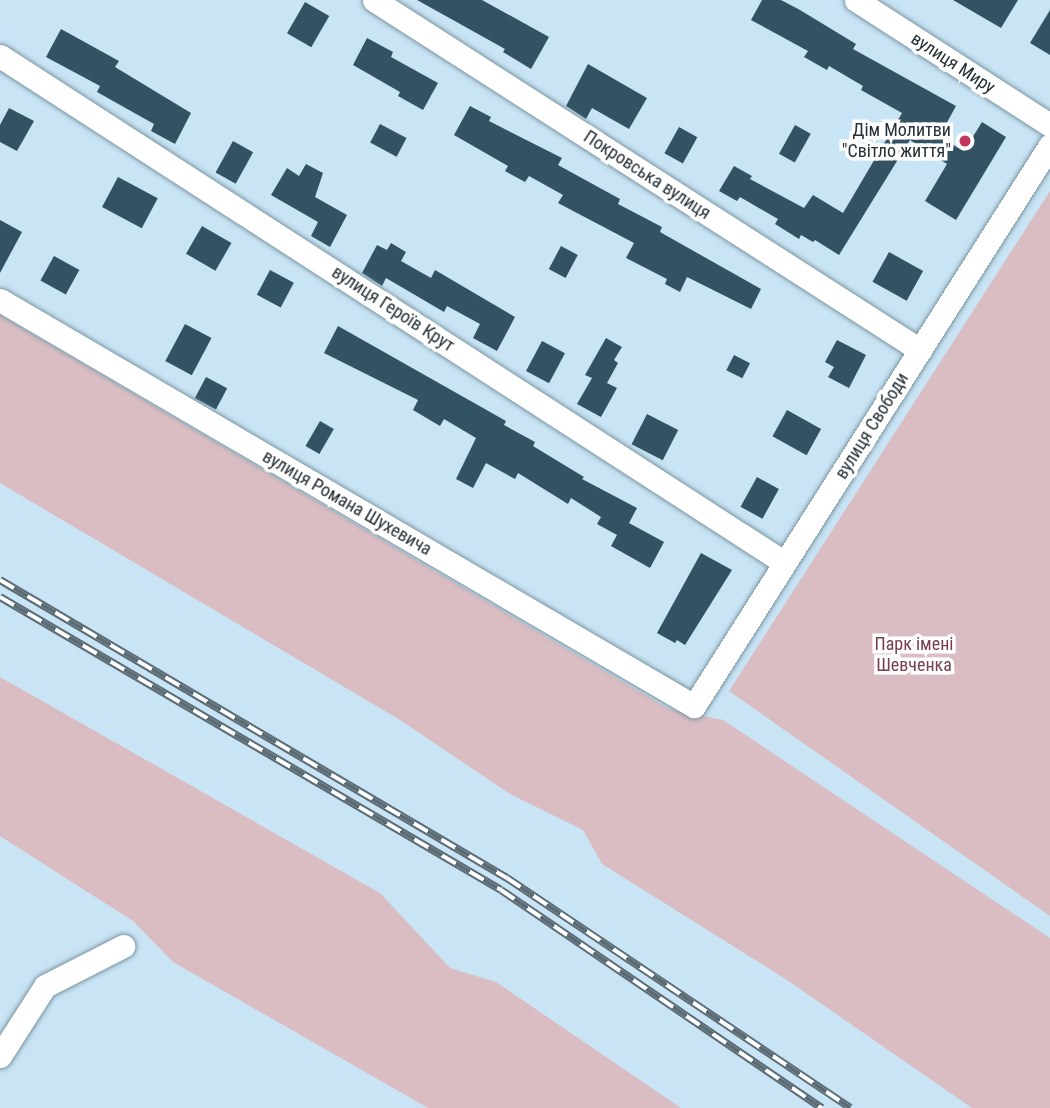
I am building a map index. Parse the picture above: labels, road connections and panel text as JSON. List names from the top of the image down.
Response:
{
  "streets": {
    "street": [
      "вулиця Миру",
      "Покровська вулиця",
      "вулиця Героїв Крут",
      "вулиця Свободи",
      "вулиця Романа Шухевича"
    ]
  },
  "crossings": [
    ["Покровська вулиця", "вулиця Свободи"],
    ["вулиця Героїв Крут", "вулиця Свободи"],
    ["вулиця Свободи", "вулиця Романа Шухевича"]
  ],
  "parks": ["Парк імені Шевченка"],
  "places": ["Дім Молитви \"Світло життя\""]
}
